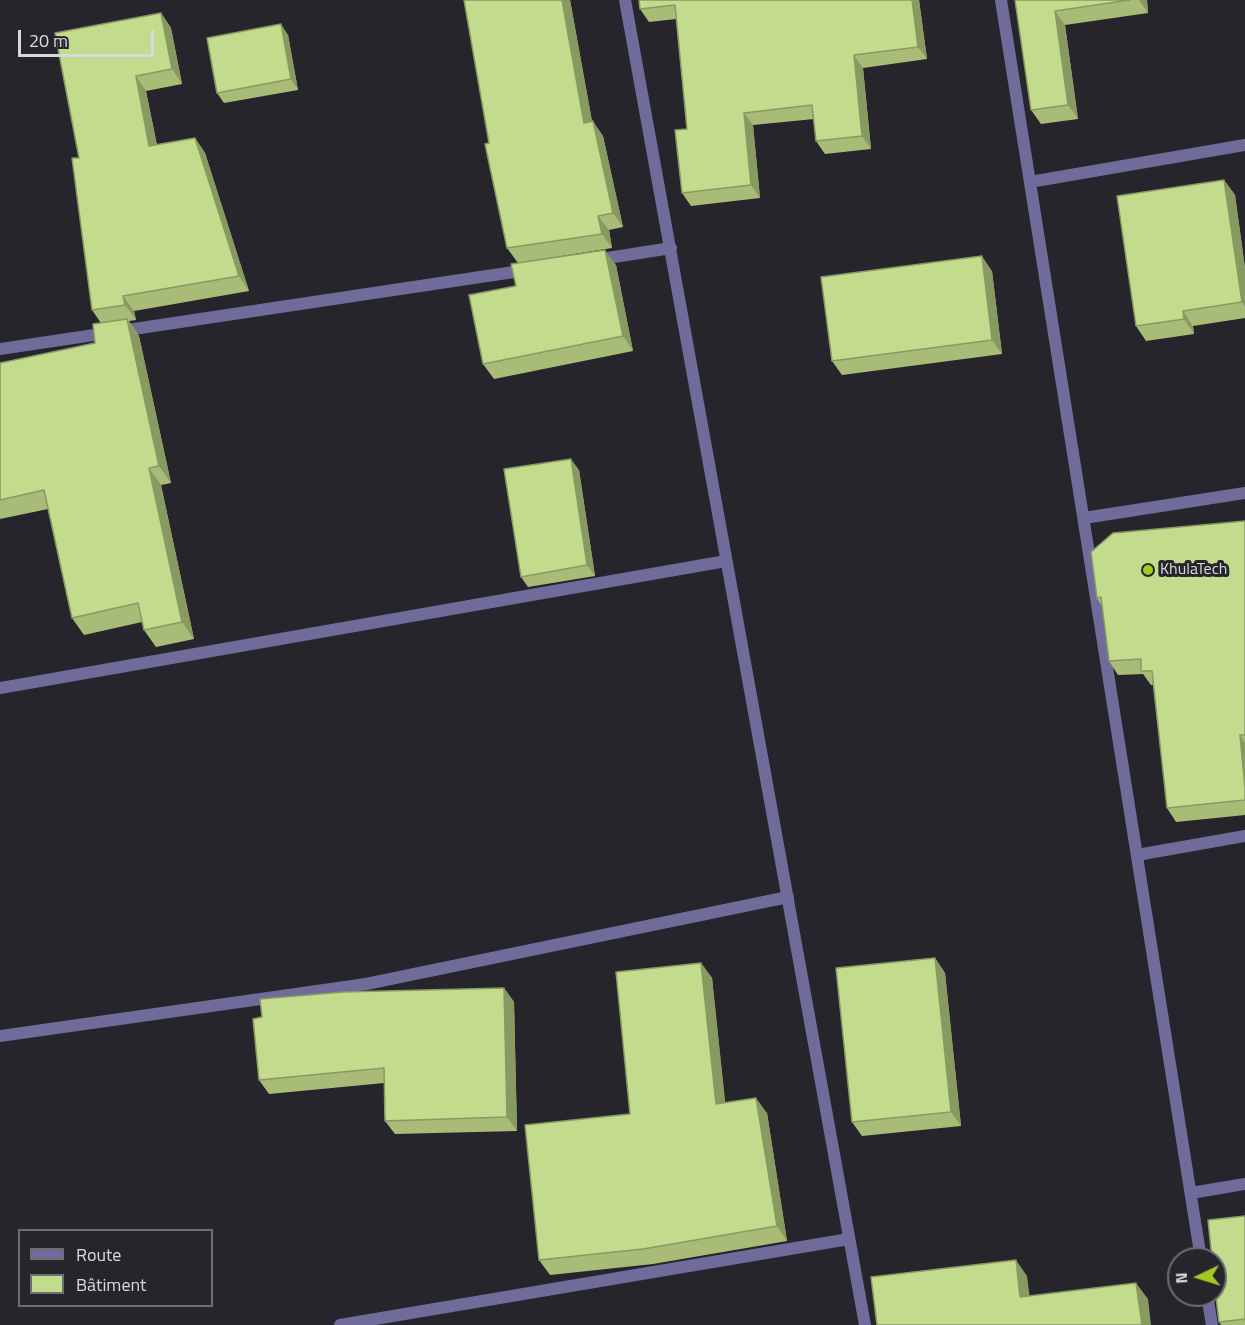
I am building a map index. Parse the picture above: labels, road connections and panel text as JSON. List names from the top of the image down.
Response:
{
  "places": ["KhulaTech"],
  "legend": ["Route", "Bâtiment"],
  "scale_bar": "20 m",
  "north": "left"
}
